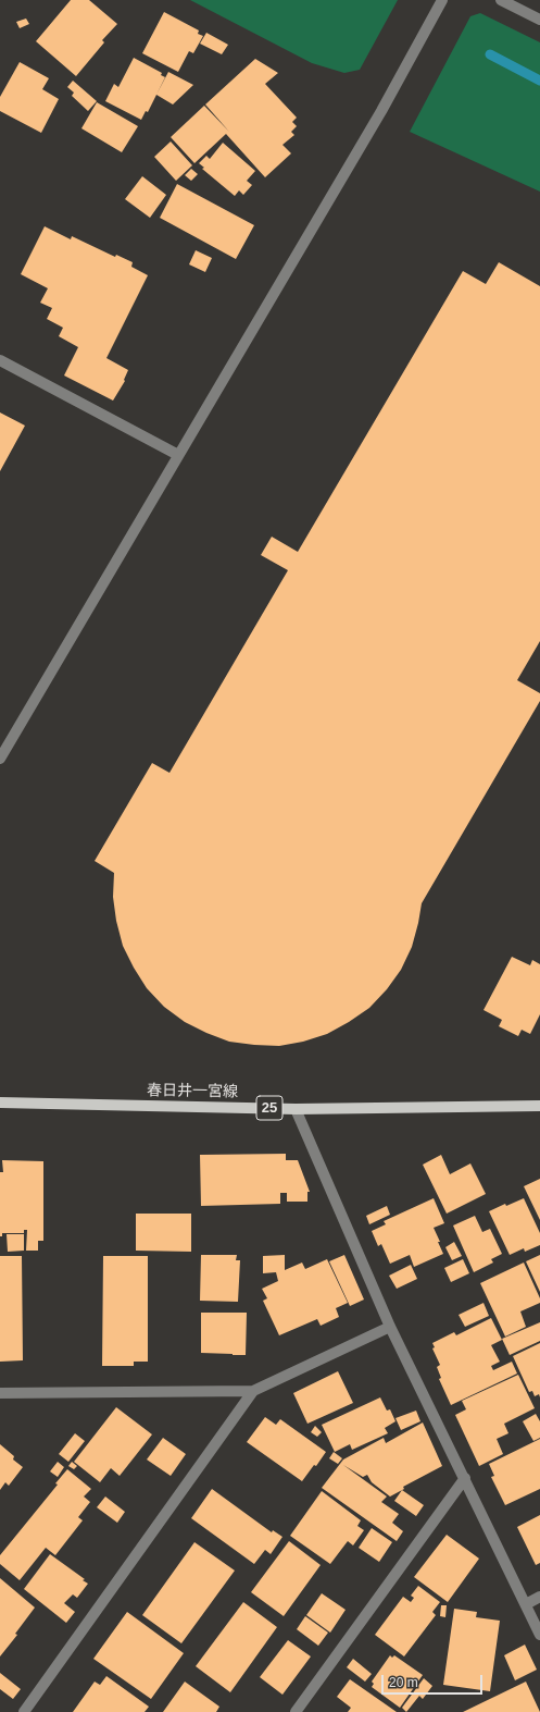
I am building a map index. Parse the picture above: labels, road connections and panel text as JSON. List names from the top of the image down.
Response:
{
  "streets": {
    "main road": ["春日井一宮線", "25"]
  },
  "scale_bar": "20 m"
}
